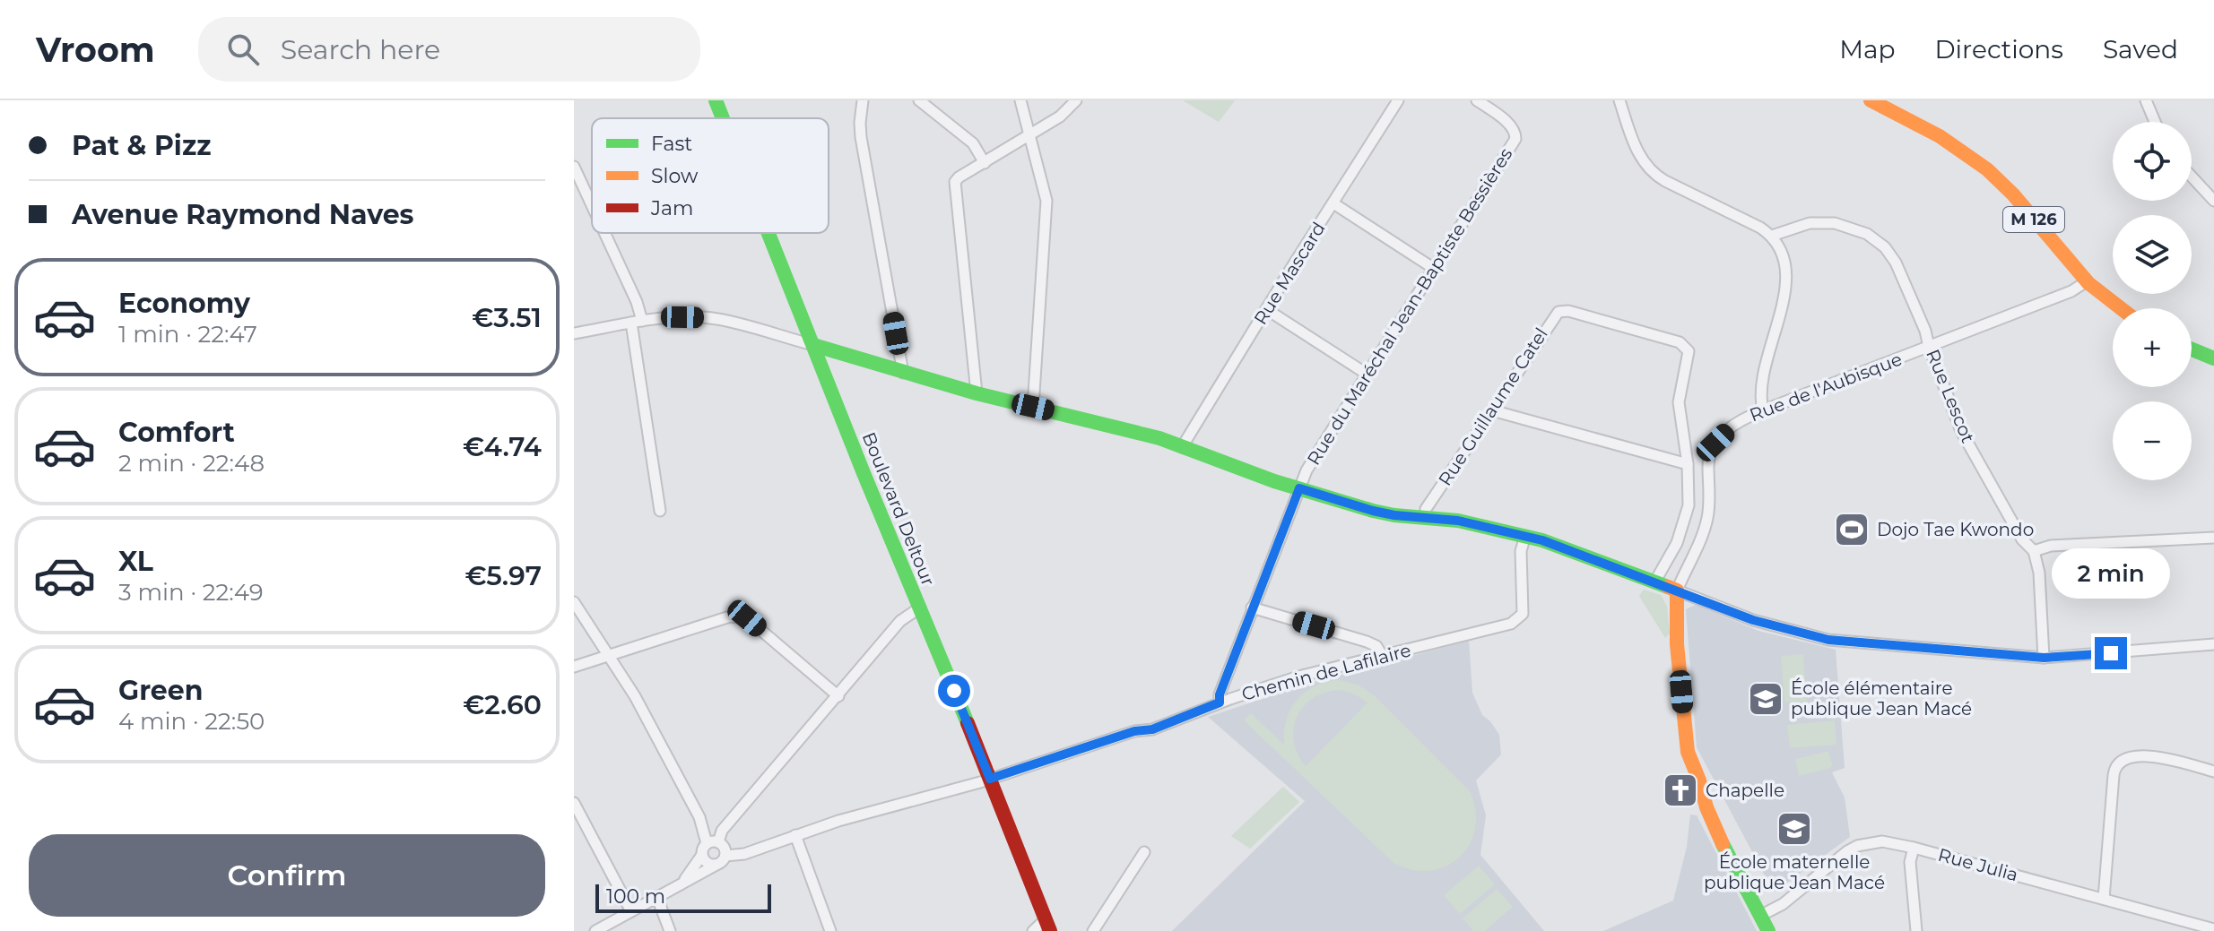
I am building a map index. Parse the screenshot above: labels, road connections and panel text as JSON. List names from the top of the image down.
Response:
{
  "streets": {
    "street": [
      "M 126",
      "Rue Mascard",
      "Rue du Maréchal Jean-Baptiste Bessières",
      "Rue de l'Aubisque",
      "Rue Lescot",
      "Rue Guillaume Catel",
      "Boulevard Deltour",
      "Chemin de Lafilaire",
      "Rue Julia"
    ]
  },
  "crossings": [
    ["M 126", "Rue de l'Aubisque"],
    ["Rue du Maréchal Jean-Baptiste Bessières", "Chemin de Lafilaire"],
    ["Rue de l'Aubisque", "Rue Lescot"],
    ["Boulevard Deltour", "Chemin de Lafilaire"]
  ],
  "places": {
    "sports": ["Dojo Tae Kwondo"],
    "school or university": ["École élémentaire publique Jean Macé", "École maternelle publique Jean Macé"],
    "church": ["Chapelle"]
  },
  "legend": ["Fast", "Slow", "Jam"],
  "scale_bar": "100 m",
  "page": {
    "header": "Vroom",
    "search": "Search here",
    "nav": ["Map", "Directions", "Saved"],
    "banner": ["Pat & Pizz", "Avenue Raymond Naves"],
    "map_buttons": ["+", "−"],
    "list": [
      {
        "name": "Economy",
        "note": "1 min · 22:47",
        "value": "€3.51"
      },
      {
        "name": "Comfort",
        "note": "2 min · 22:48",
        "value": "€4.74"
      },
      {
        "name": "XL",
        "note": "3 min · 22:49",
        "value": "€5.97"
      },
      {
        "name": "Green",
        "note": "4 min · 22:50",
        "value": "€2.60"
      }
    ],
    "bubble": "2 min",
    "buttons": "Confirm",
    "scale": "100 m"
  }
}
